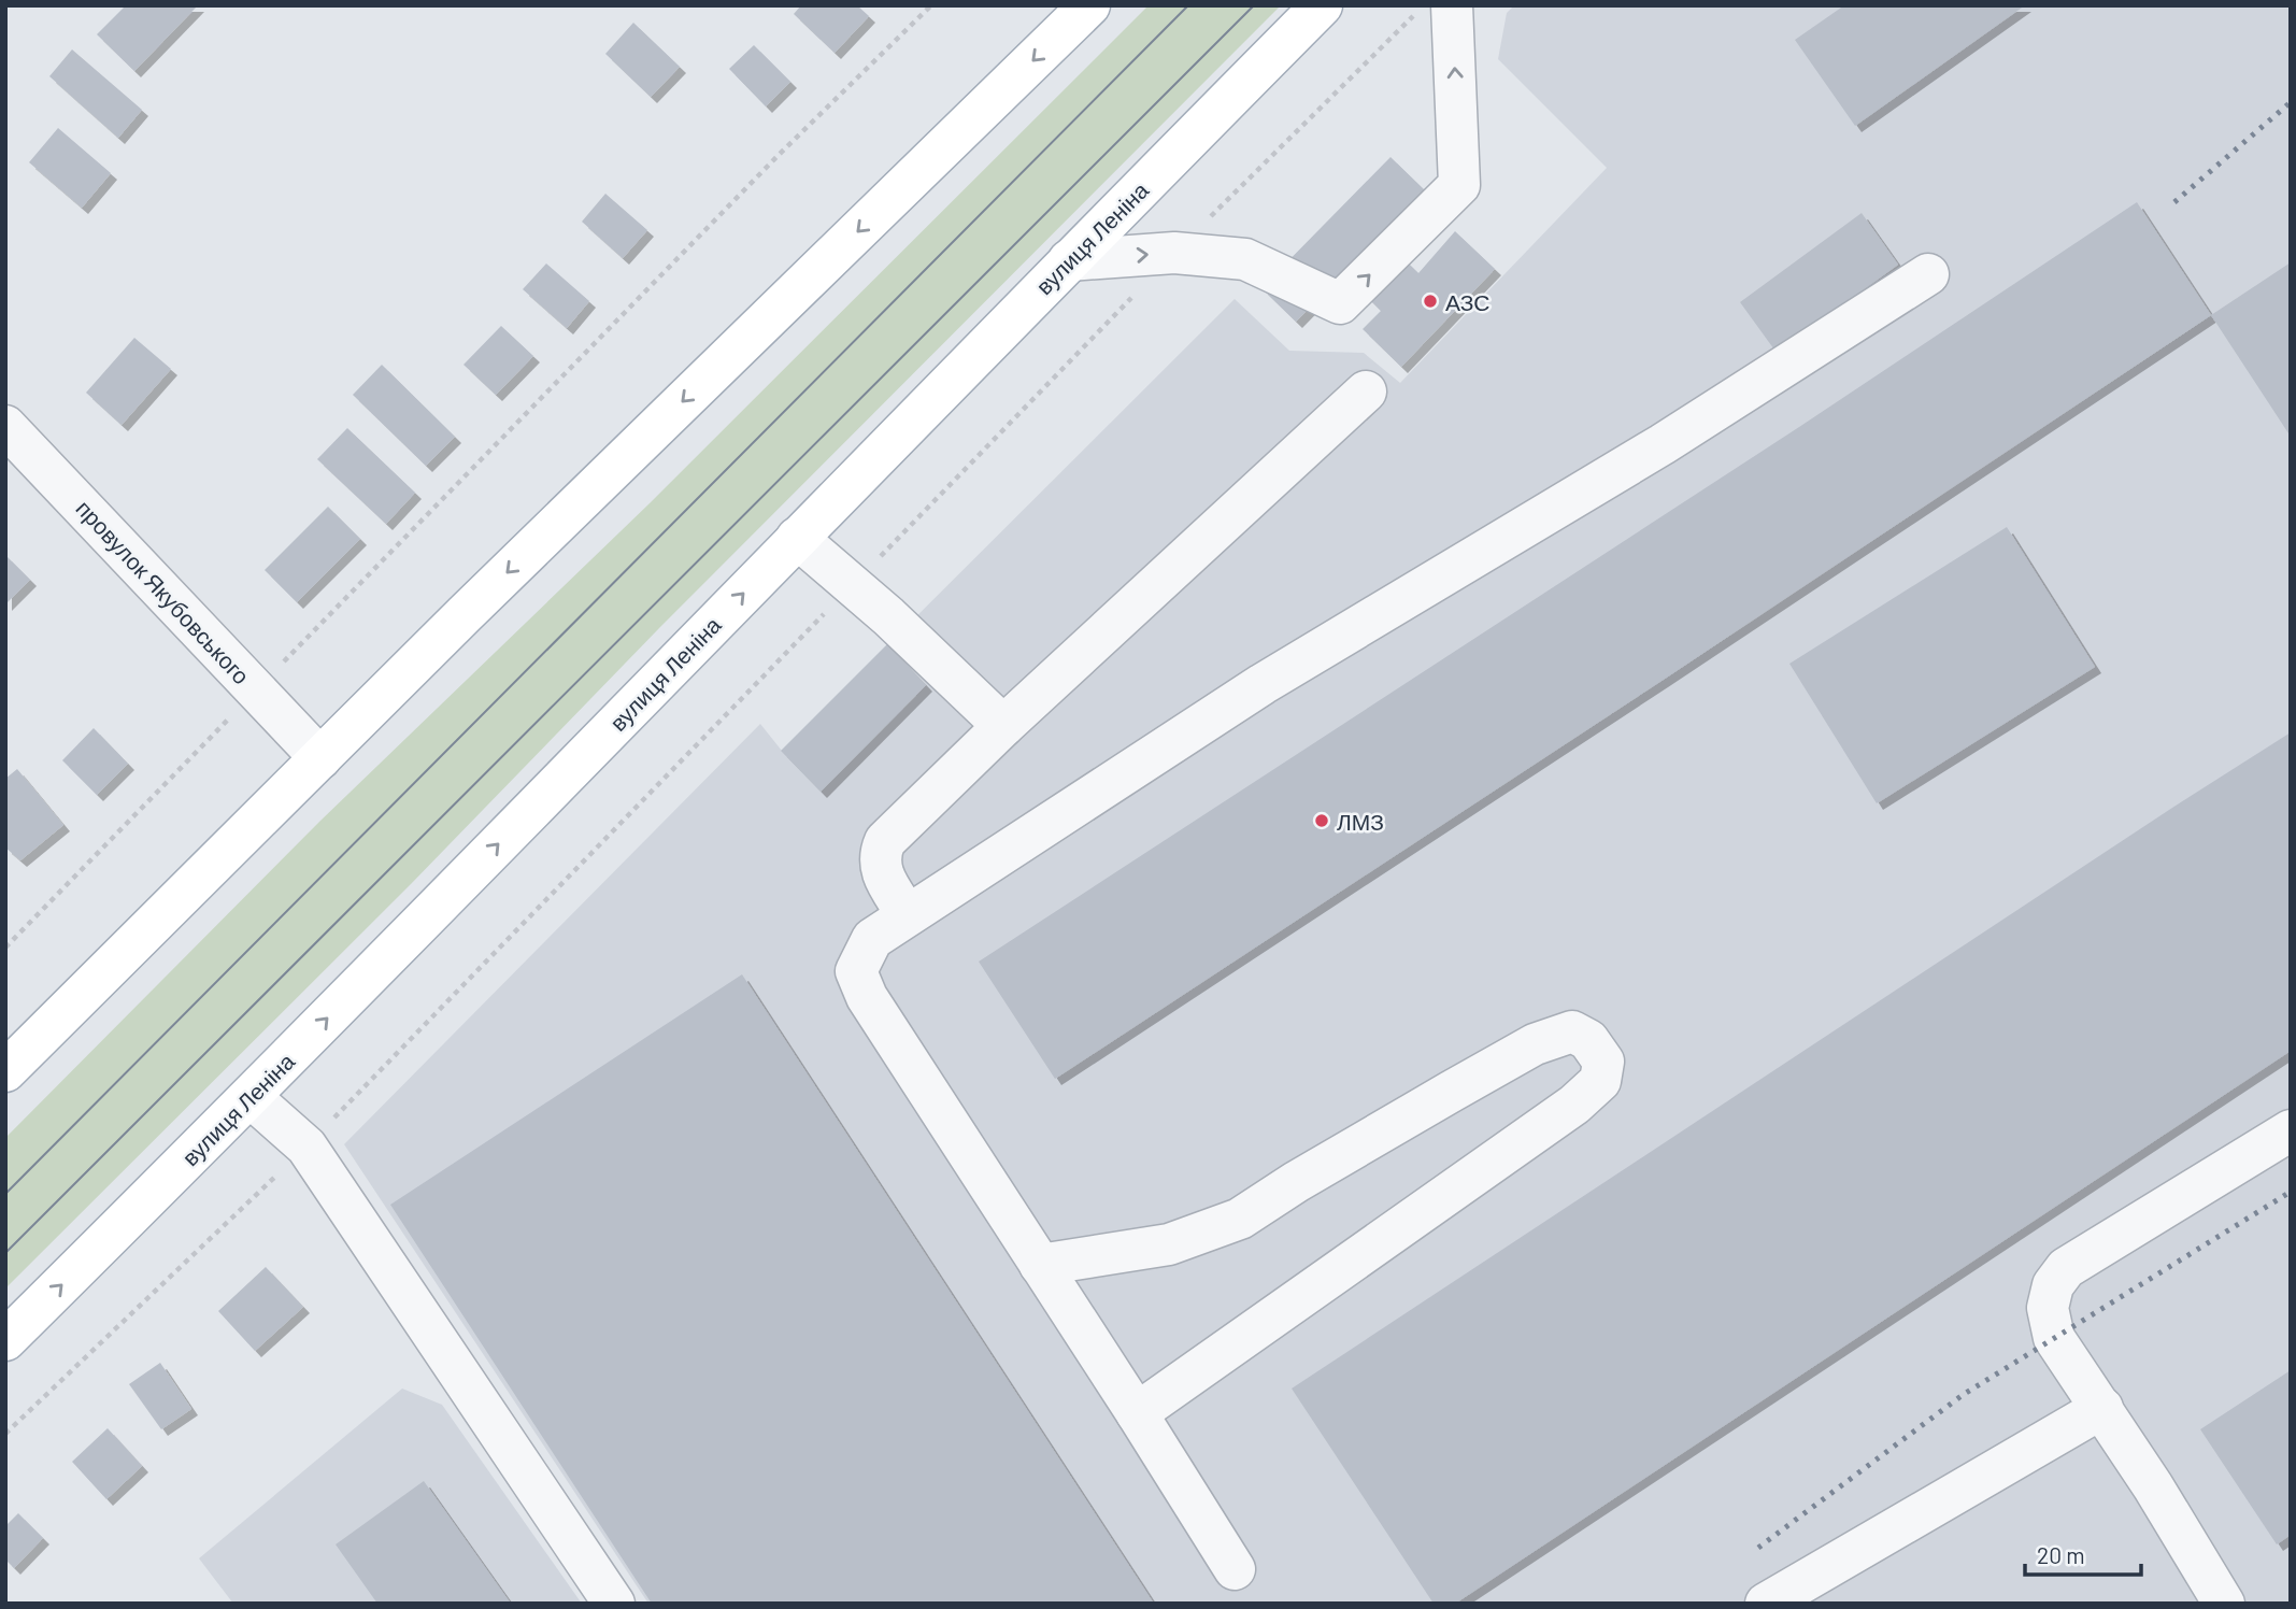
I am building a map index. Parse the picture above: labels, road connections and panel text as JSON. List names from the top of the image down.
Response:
{
  "streets": {
    "main road": ["вулиця Леніна"],
    "street": ["провулок Якубовського"]
  },
  "places": ["АЗС", "ЛМЗ"],
  "scale_bar": "20 m"
}
